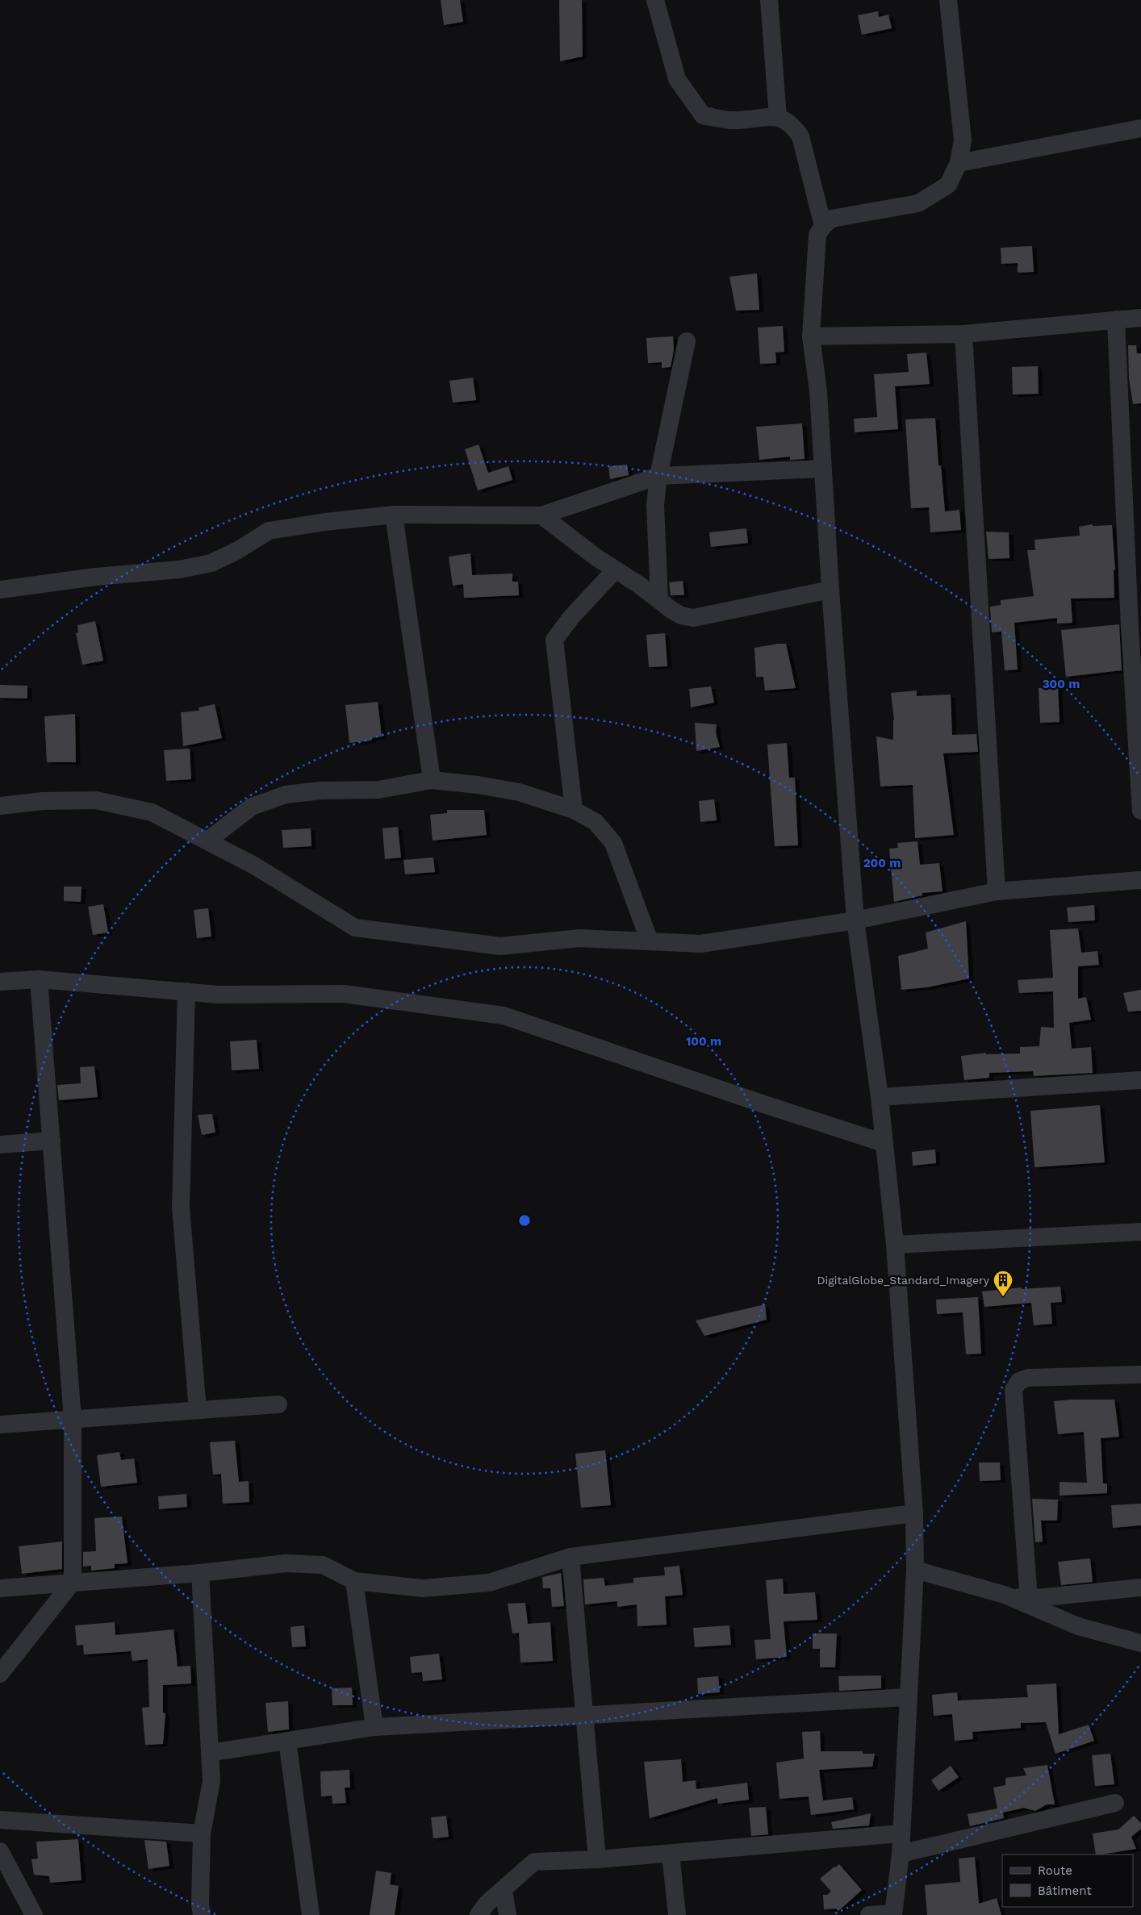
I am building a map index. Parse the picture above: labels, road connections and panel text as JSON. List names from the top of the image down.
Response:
{
  "places": {
    "building": ["DigitalGlobe_Standard_Imagery"]
  },
  "legend": ["Route", "Bâtiment"],
  "rings": ["300 m", "200 m", "100 m"]
}
